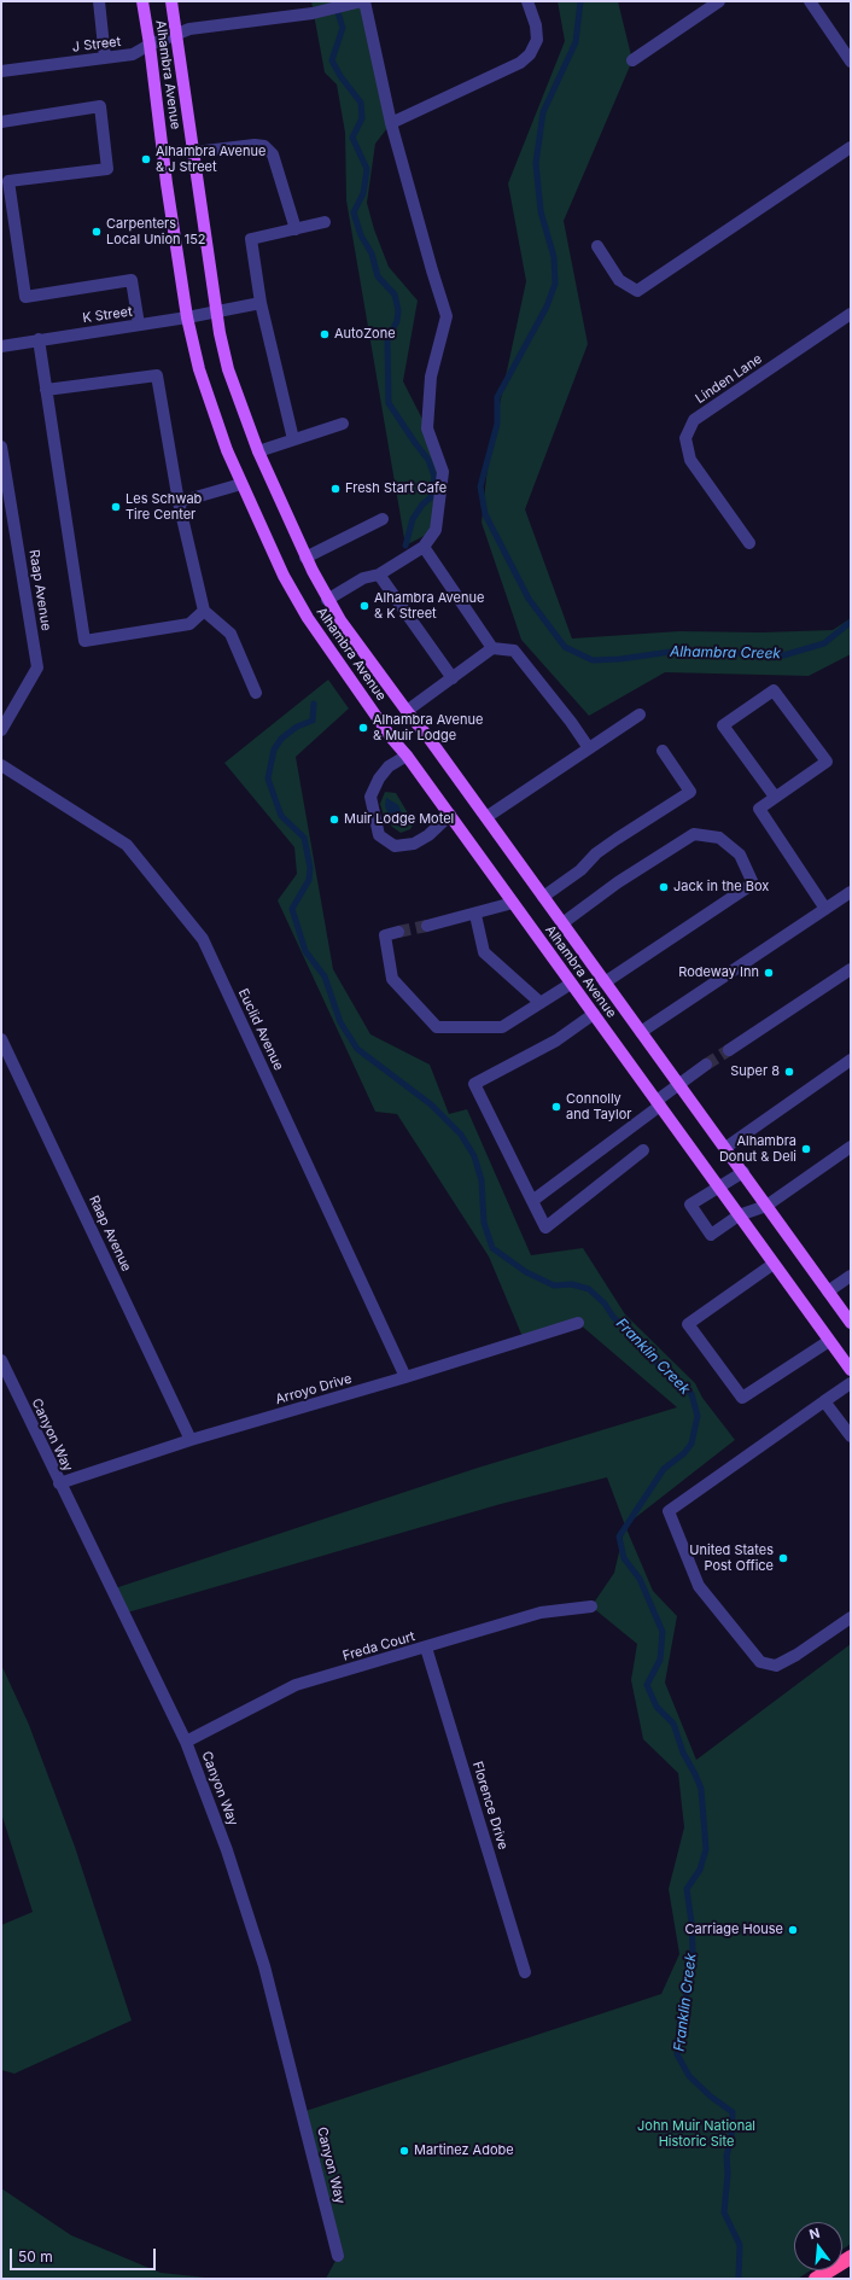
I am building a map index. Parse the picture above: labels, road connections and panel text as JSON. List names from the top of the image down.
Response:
{
  "streets": {
    "main road": ["Alhambra Avenue"],
    "street": [
      "J Street",
      "K Street",
      "Linden Lane",
      "Raap Avenue",
      "Euclid Avenue",
      "Arroyo Drive",
      "Canyon Way",
      "Freda Court",
      "Florence Drive"
    ]
  },
  "crossings": [
    ["J Street", "Alhambra Avenue"],
    ["Alhambra Avenue", "K Street"],
    ["Raap Avenue", "Arroyo Drive"],
    ["Euclid Avenue", "Arroyo Drive"],
    ["Arroyo Drive", "Canyon Way"],
    ["Canyon Way", "Freda Court"],
    ["Freda Court", "Florence Drive"]
  ],
  "water": ["Alhambra Creek", "Franklin Creek"],
  "parks": ["John Muir National Historic Site"],
  "places": [
    "Alhambra Avenue & J Street",
    "Carpenters Local Union 152",
    "AutoZone",
    "Fresh Start Cafe",
    "Les Schwab Tire Center",
    "Alhambra Avenue & K Street",
    "Alhambra Avenue & Muir Lodge",
    "Muir Lodge Motel",
    "Jack in the Box",
    "Rodeway Inn",
    "Super 8",
    "Connolly and Taylor",
    "Alhambra Donut & Deli",
    "United States Post Office",
    "Carriage House",
    "Martinez Adobe"
  ],
  "scale_bar": "50 m",
  "north": "top"
}
